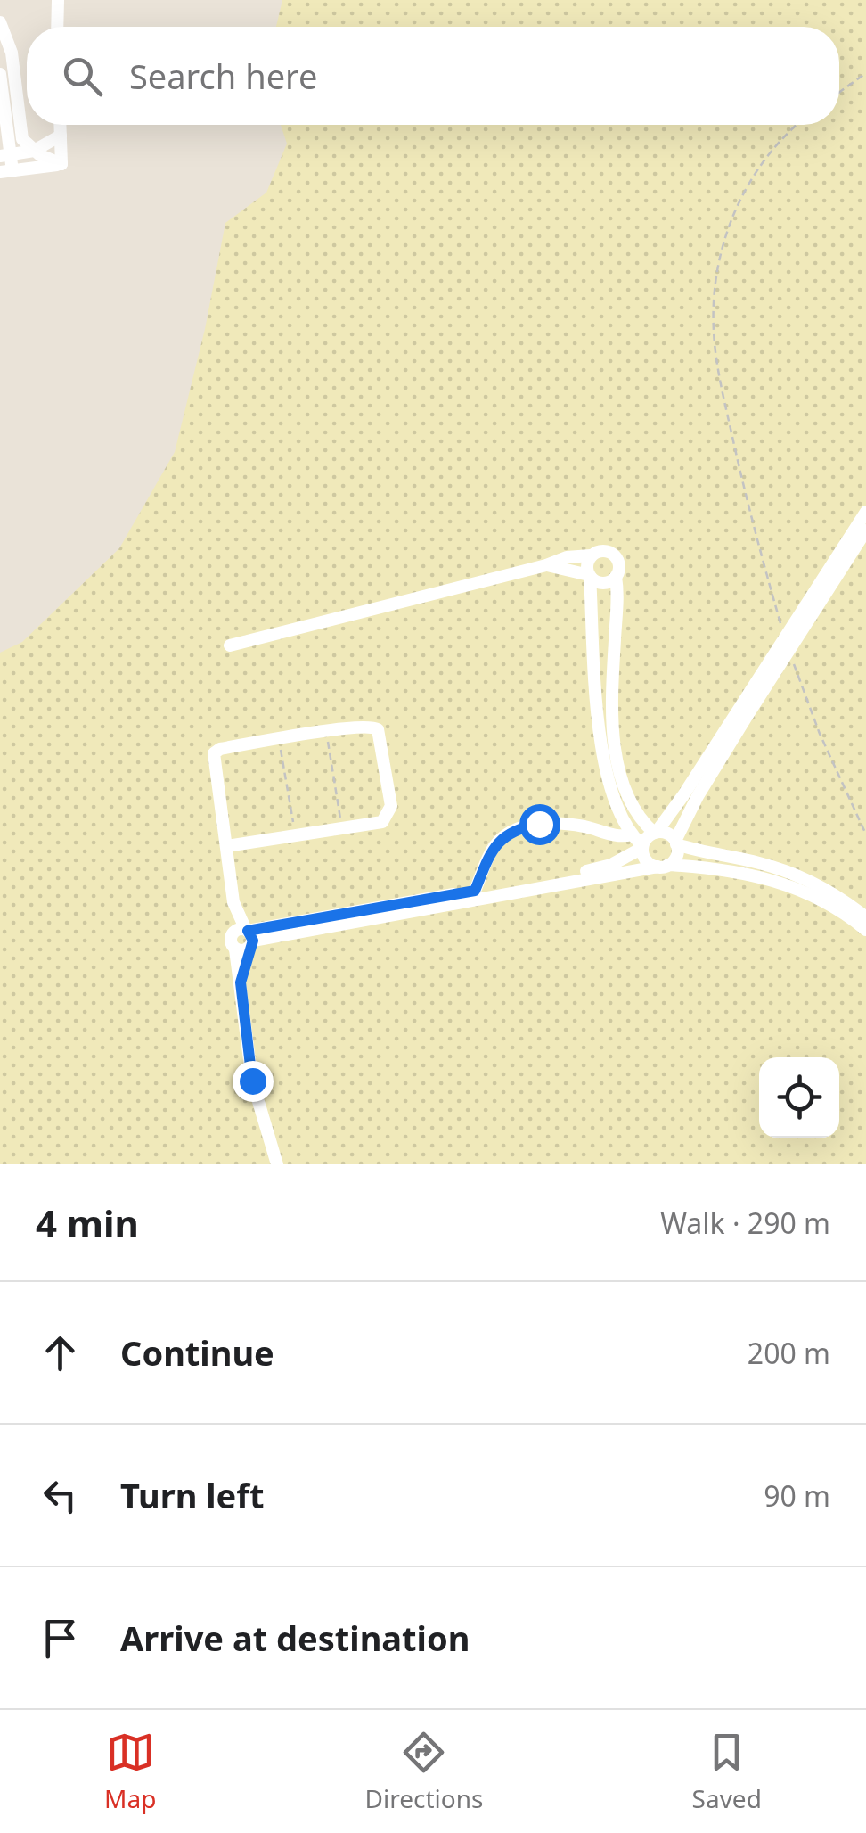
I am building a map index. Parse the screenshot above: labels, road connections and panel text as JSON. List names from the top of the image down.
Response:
{
  "page": {
    "search": "Search here",
    "heading": ["4 min", "Walk · 290 m"],
    "list": [
      ["Continue", "200 m"],
      ["Turn left", "90 m"],
      "Arrive at destination"
    ],
    "nav": ["Map", "Directions", "Saved"]
  }
}
